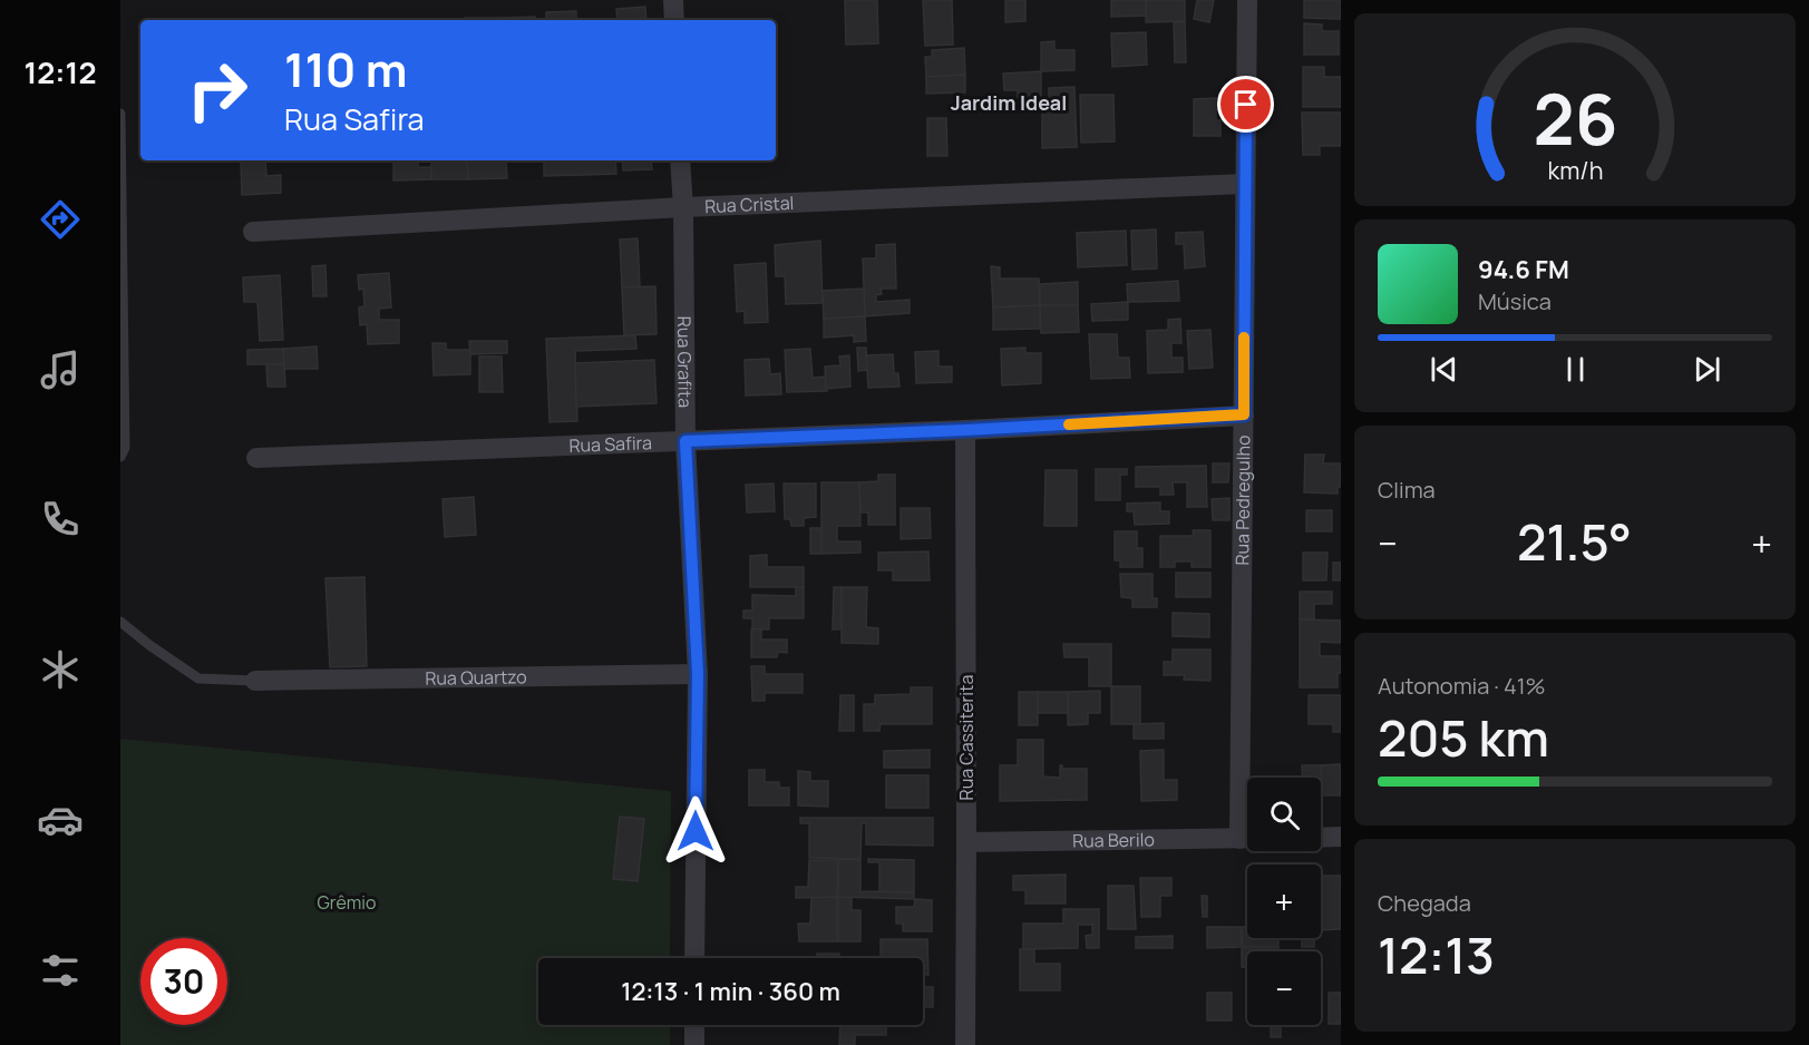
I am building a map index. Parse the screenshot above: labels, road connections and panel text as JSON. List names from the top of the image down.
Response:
{
  "streets": {
    "street": [
      "Rua Cristal",
      "Rua Grafita",
      "Rua Safira",
      "Rua Pedregulho",
      "Rua Quartzo",
      "Rua Cassiterita",
      "Rua Berilo"
    ]
  },
  "crossings": [
    ["Rua Cristal", "Rua Grafita"],
    ["Rua Cristal", "Rua Pedregulho"],
    ["Rua Grafita", "Rua Safira"],
    ["Rua Grafita", "Rua Quartzo"],
    ["Rua Safira", "Rua Pedregulho"],
    ["Rua Safira", "Rua Cassiterita"],
    ["Rua Cassiterita", "Rua Berilo"]
  ],
  "districts": ["Jardim Ideal"],
  "parks": ["Grêmio"],
  "page": {
    "tabs": "12:12",
    "turn": ["110 m", "Rua Safira"],
    "song": ["94.6 FM", "Música"],
    "tile": [
      "Clima",
      ["Autonomia · 41%", "205 km"],
      ["Chegada", "12:13"]
    ],
    "heat": ["−", "21.5°", "+"],
    "map_buttons": ["+", "−"],
    "limit": "30",
    "trip": "12:13 · 1 min · 360 m",
    "gauge": ["26", "km/h"]
  }
}
